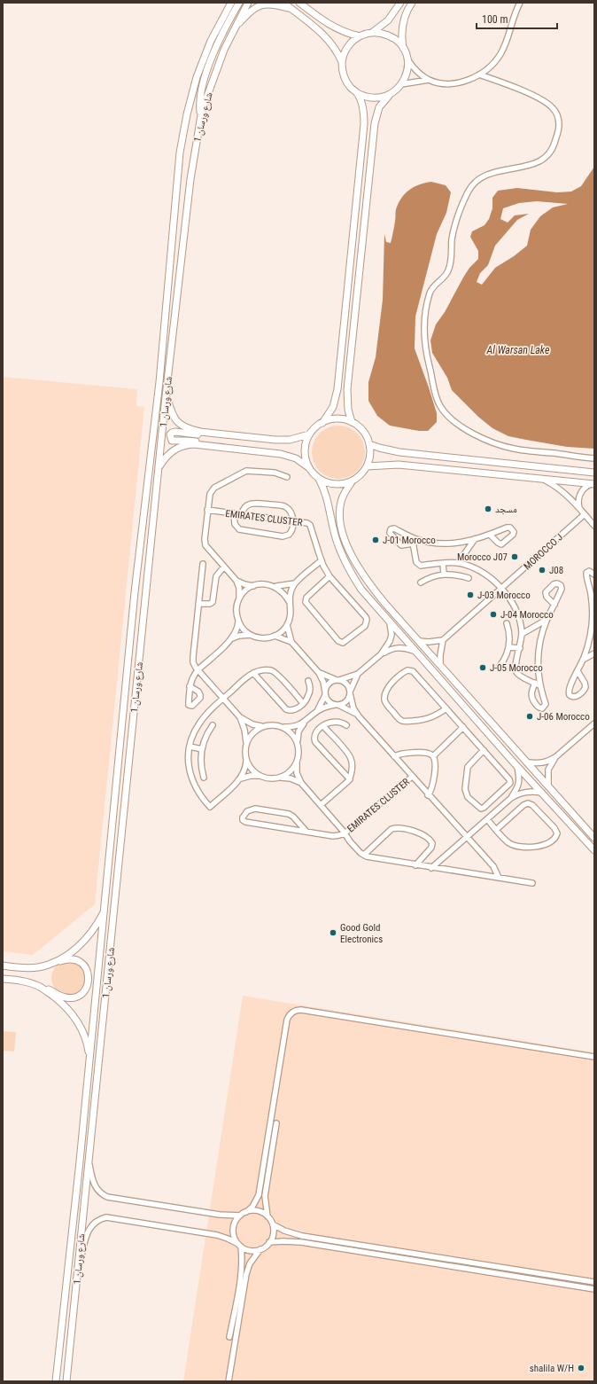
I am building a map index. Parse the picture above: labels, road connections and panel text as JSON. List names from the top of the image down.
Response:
{
  "streets": {
    "street": ["شارع ورسان 1", "EMIRATES CLUSTER", "MOROCCO J"]
  },
  "water": ["Al Warsan Lake"],
  "places": [
    "مسجد",
    "J-01 Morocco",
    "Morocco J07",
    "J08",
    "J-03 Morocco",
    "J-04 Morocco",
    "J-05 Morocco",
    "J-06 Morocco",
    "Good Gold Electronics",
    "shalila W/H"
  ],
  "scale_bar": "100 m"
}
